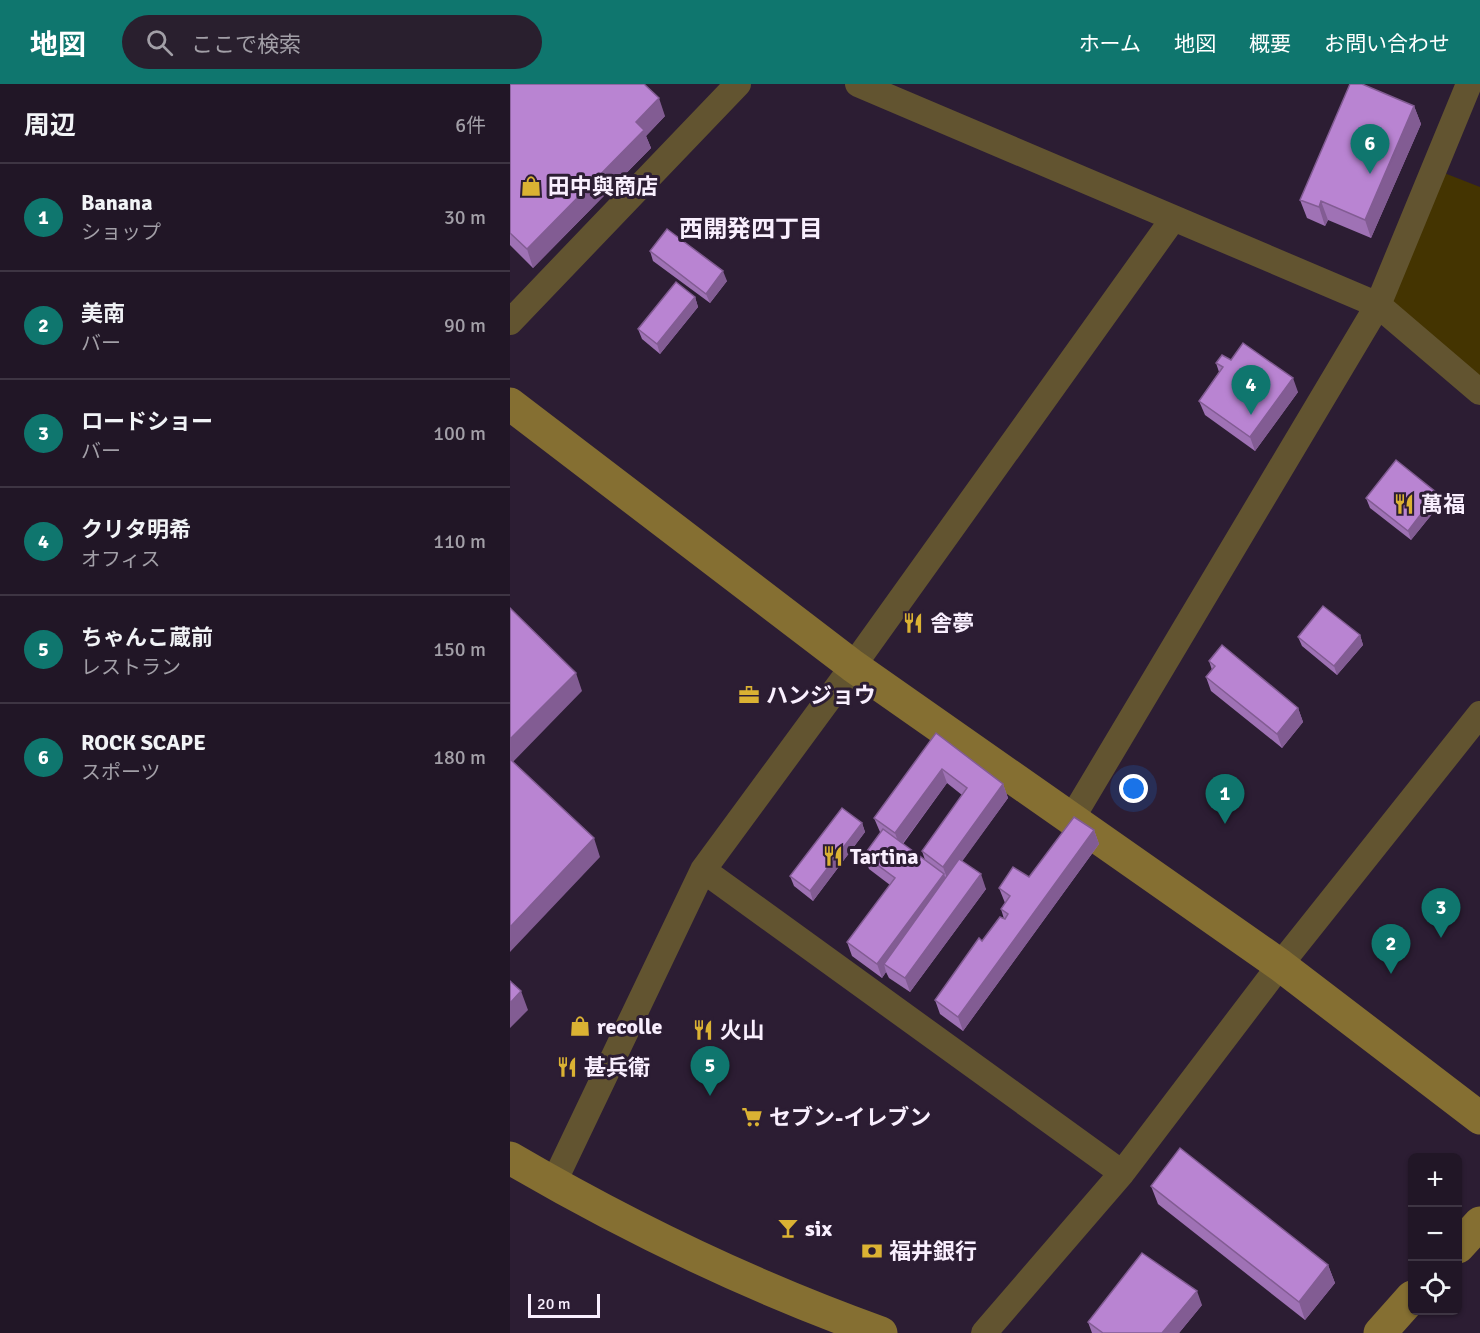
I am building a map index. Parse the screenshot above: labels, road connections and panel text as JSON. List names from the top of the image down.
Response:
{
  "districts": ["西開発四丁目"],
  "places": {
    "shop": ["田中與商店", "recolle"],
    "restaurant": [
      "萬福",
      "舎夢",
      "Tartina",
      "火山",
      "甚兵衛"
    ],
    "office": ["ハンジョウ"],
    "supermarket": ["セブン-イレブン"],
    "bar": ["six"],
    "bank": ["福井銀行"]
  },
  "scale_bar": "20 m",
  "page": {
    "header": "地図",
    "search": "ここで検索",
    "nav": [
      "ホーム",
      "地図",
      "概要",
      "お問い合わせ"
    ],
    "heading": ["周辺", "6件"],
    "pins": [
      "6",
      "4",
      "1",
      "3",
      "2",
      "5"
    ],
    "list": [
      {
        "mark": "1",
        "name": "Banana",
        "note": "ショップ",
        "value": "30 m"
      },
      {
        "mark": "2",
        "name": "美南",
        "note": "バー",
        "value": "90 m"
      },
      {
        "mark": "3",
        "name": "ロードショー",
        "note": "バー",
        "value": "100 m"
      },
      {
        "mark": "4",
        "name": "クリタ明希",
        "note": "オフィス",
        "value": "110 m"
      },
      {
        "mark": "5",
        "name": "ちゃんこ蔵前",
        "note": "レストラン",
        "value": "150 m"
      },
      {
        "mark": "6",
        "name": "ROCK SCAPE",
        "note": "スポーツ",
        "value": "180 m"
      }
    ],
    "map_buttons": ["+", "−"],
    "scale": "20 m"
  }
}
